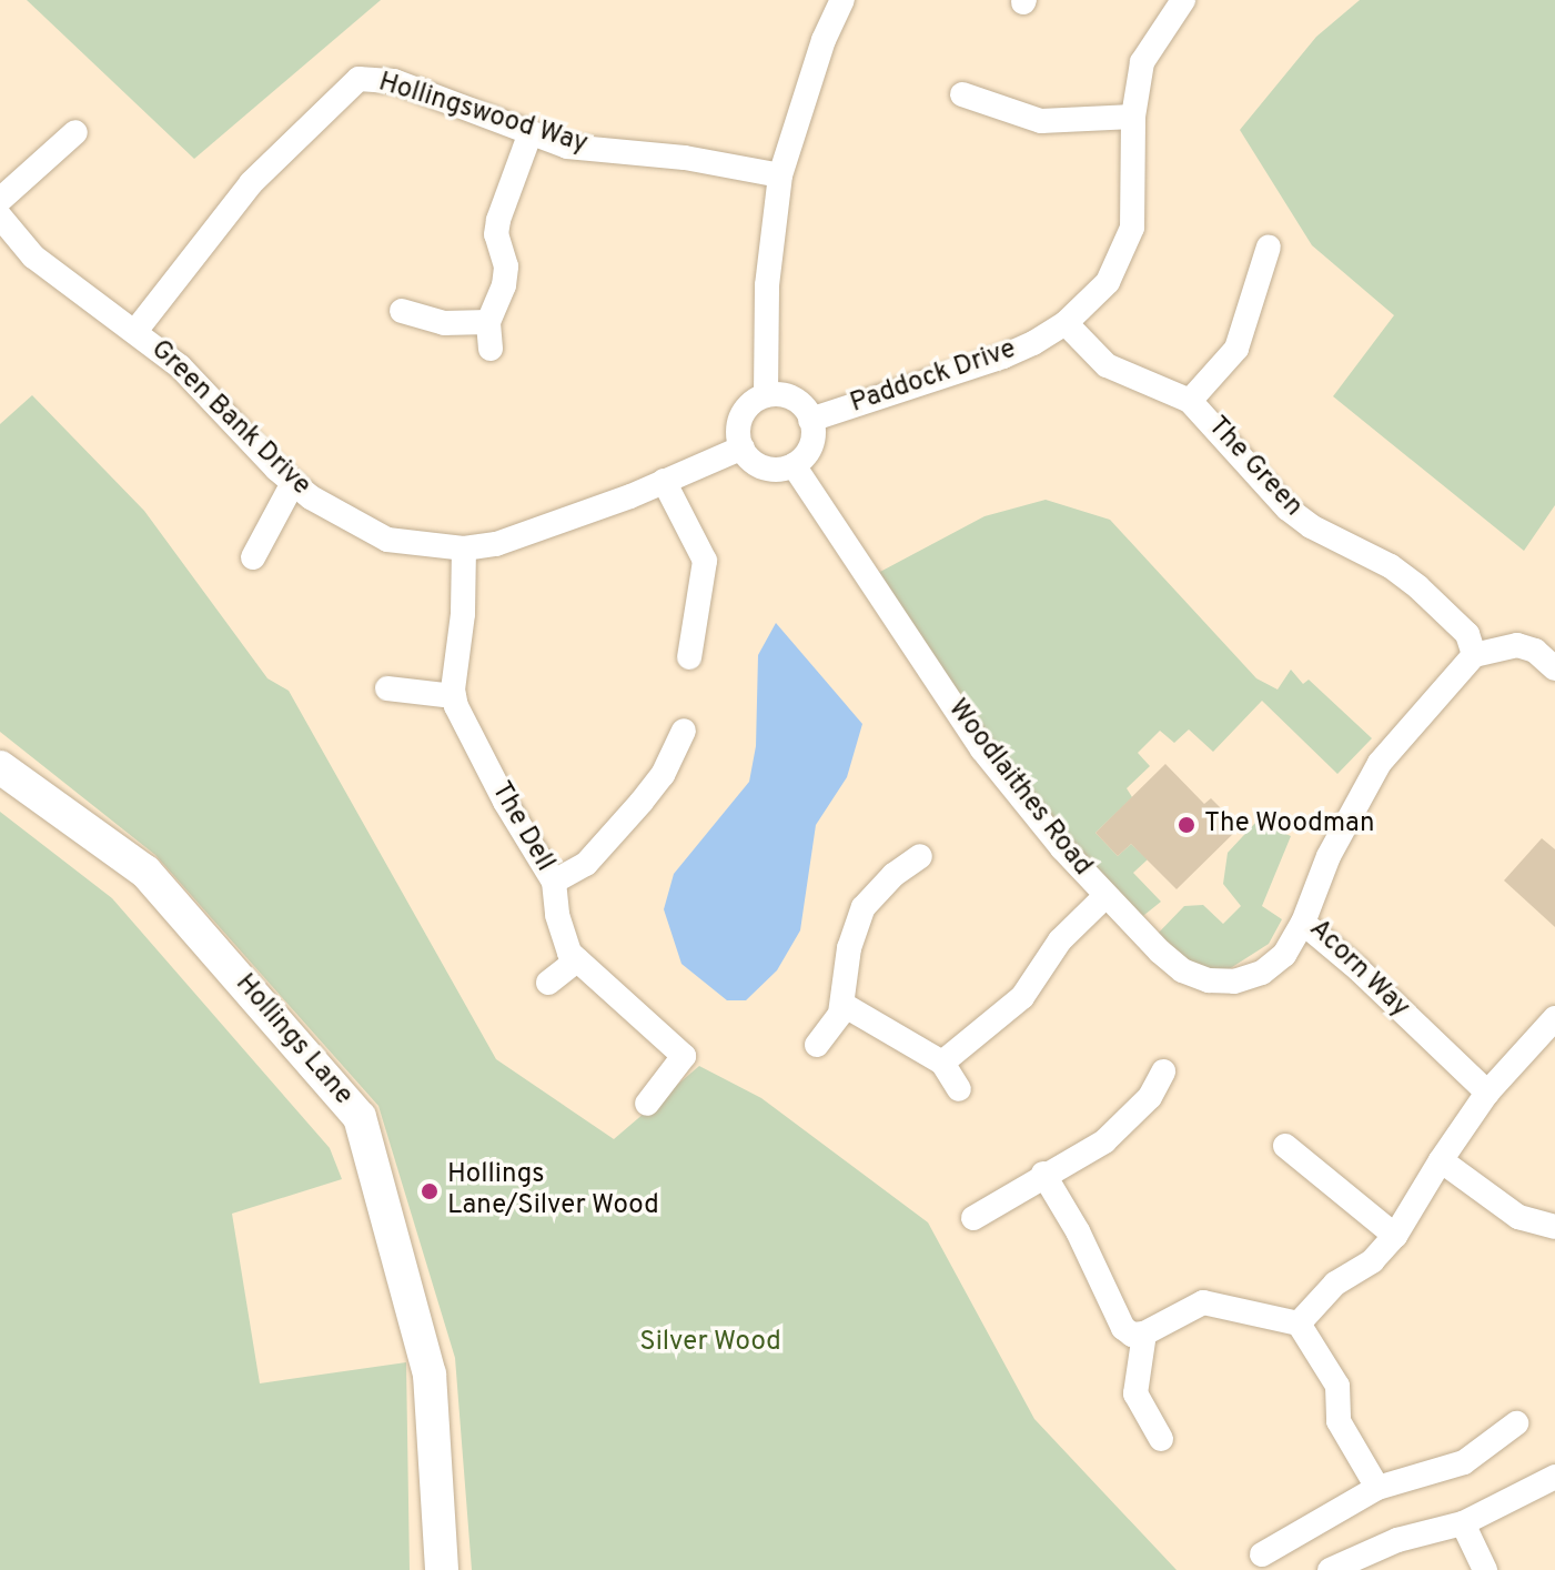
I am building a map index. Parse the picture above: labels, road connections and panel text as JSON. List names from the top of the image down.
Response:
{
  "streets": {
    "street": [
      "Hollingswood Way",
      "Paddock Drive",
      "Green Bank Drive",
      "The Green",
      "Woodlaithes Road",
      "The Dell",
      "Acorn Way",
      "Hollings Lane"
    ]
  },
  "crossings": [
    ["Hollingswood Way", "Green Bank Drive"],
    ["Paddock Drive", "Green Bank Drive"],
    ["Paddock Drive", "The Green"],
    ["Paddock Drive", "Woodlaithes Road"],
    ["Green Bank Drive", "Woodlaithes Road"],
    ["The Green", "Acorn Way"],
    ["Woodlaithes Road", "Acorn Way"]
  ],
  "parks": ["Silver Wood"],
  "places": ["The Woodman", "Hollings Lane/Silver Wood"]
}
